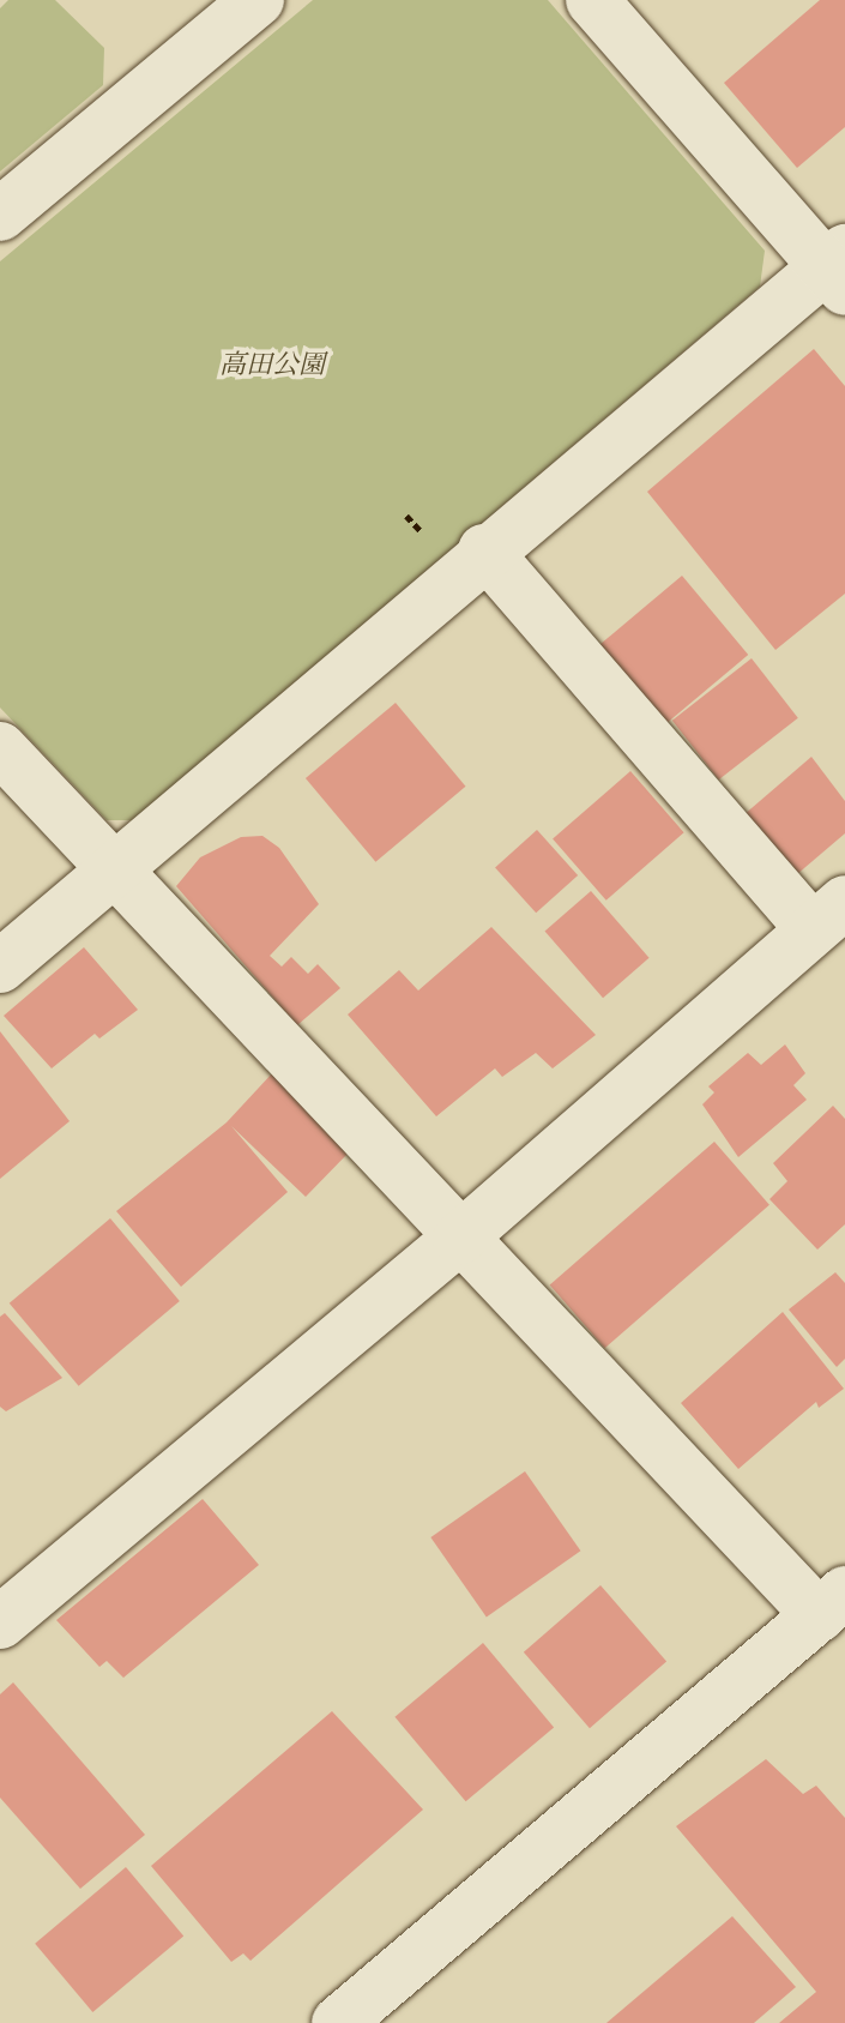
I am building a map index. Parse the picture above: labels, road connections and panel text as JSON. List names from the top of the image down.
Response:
{
  "parks": ["高田公園"]
}
